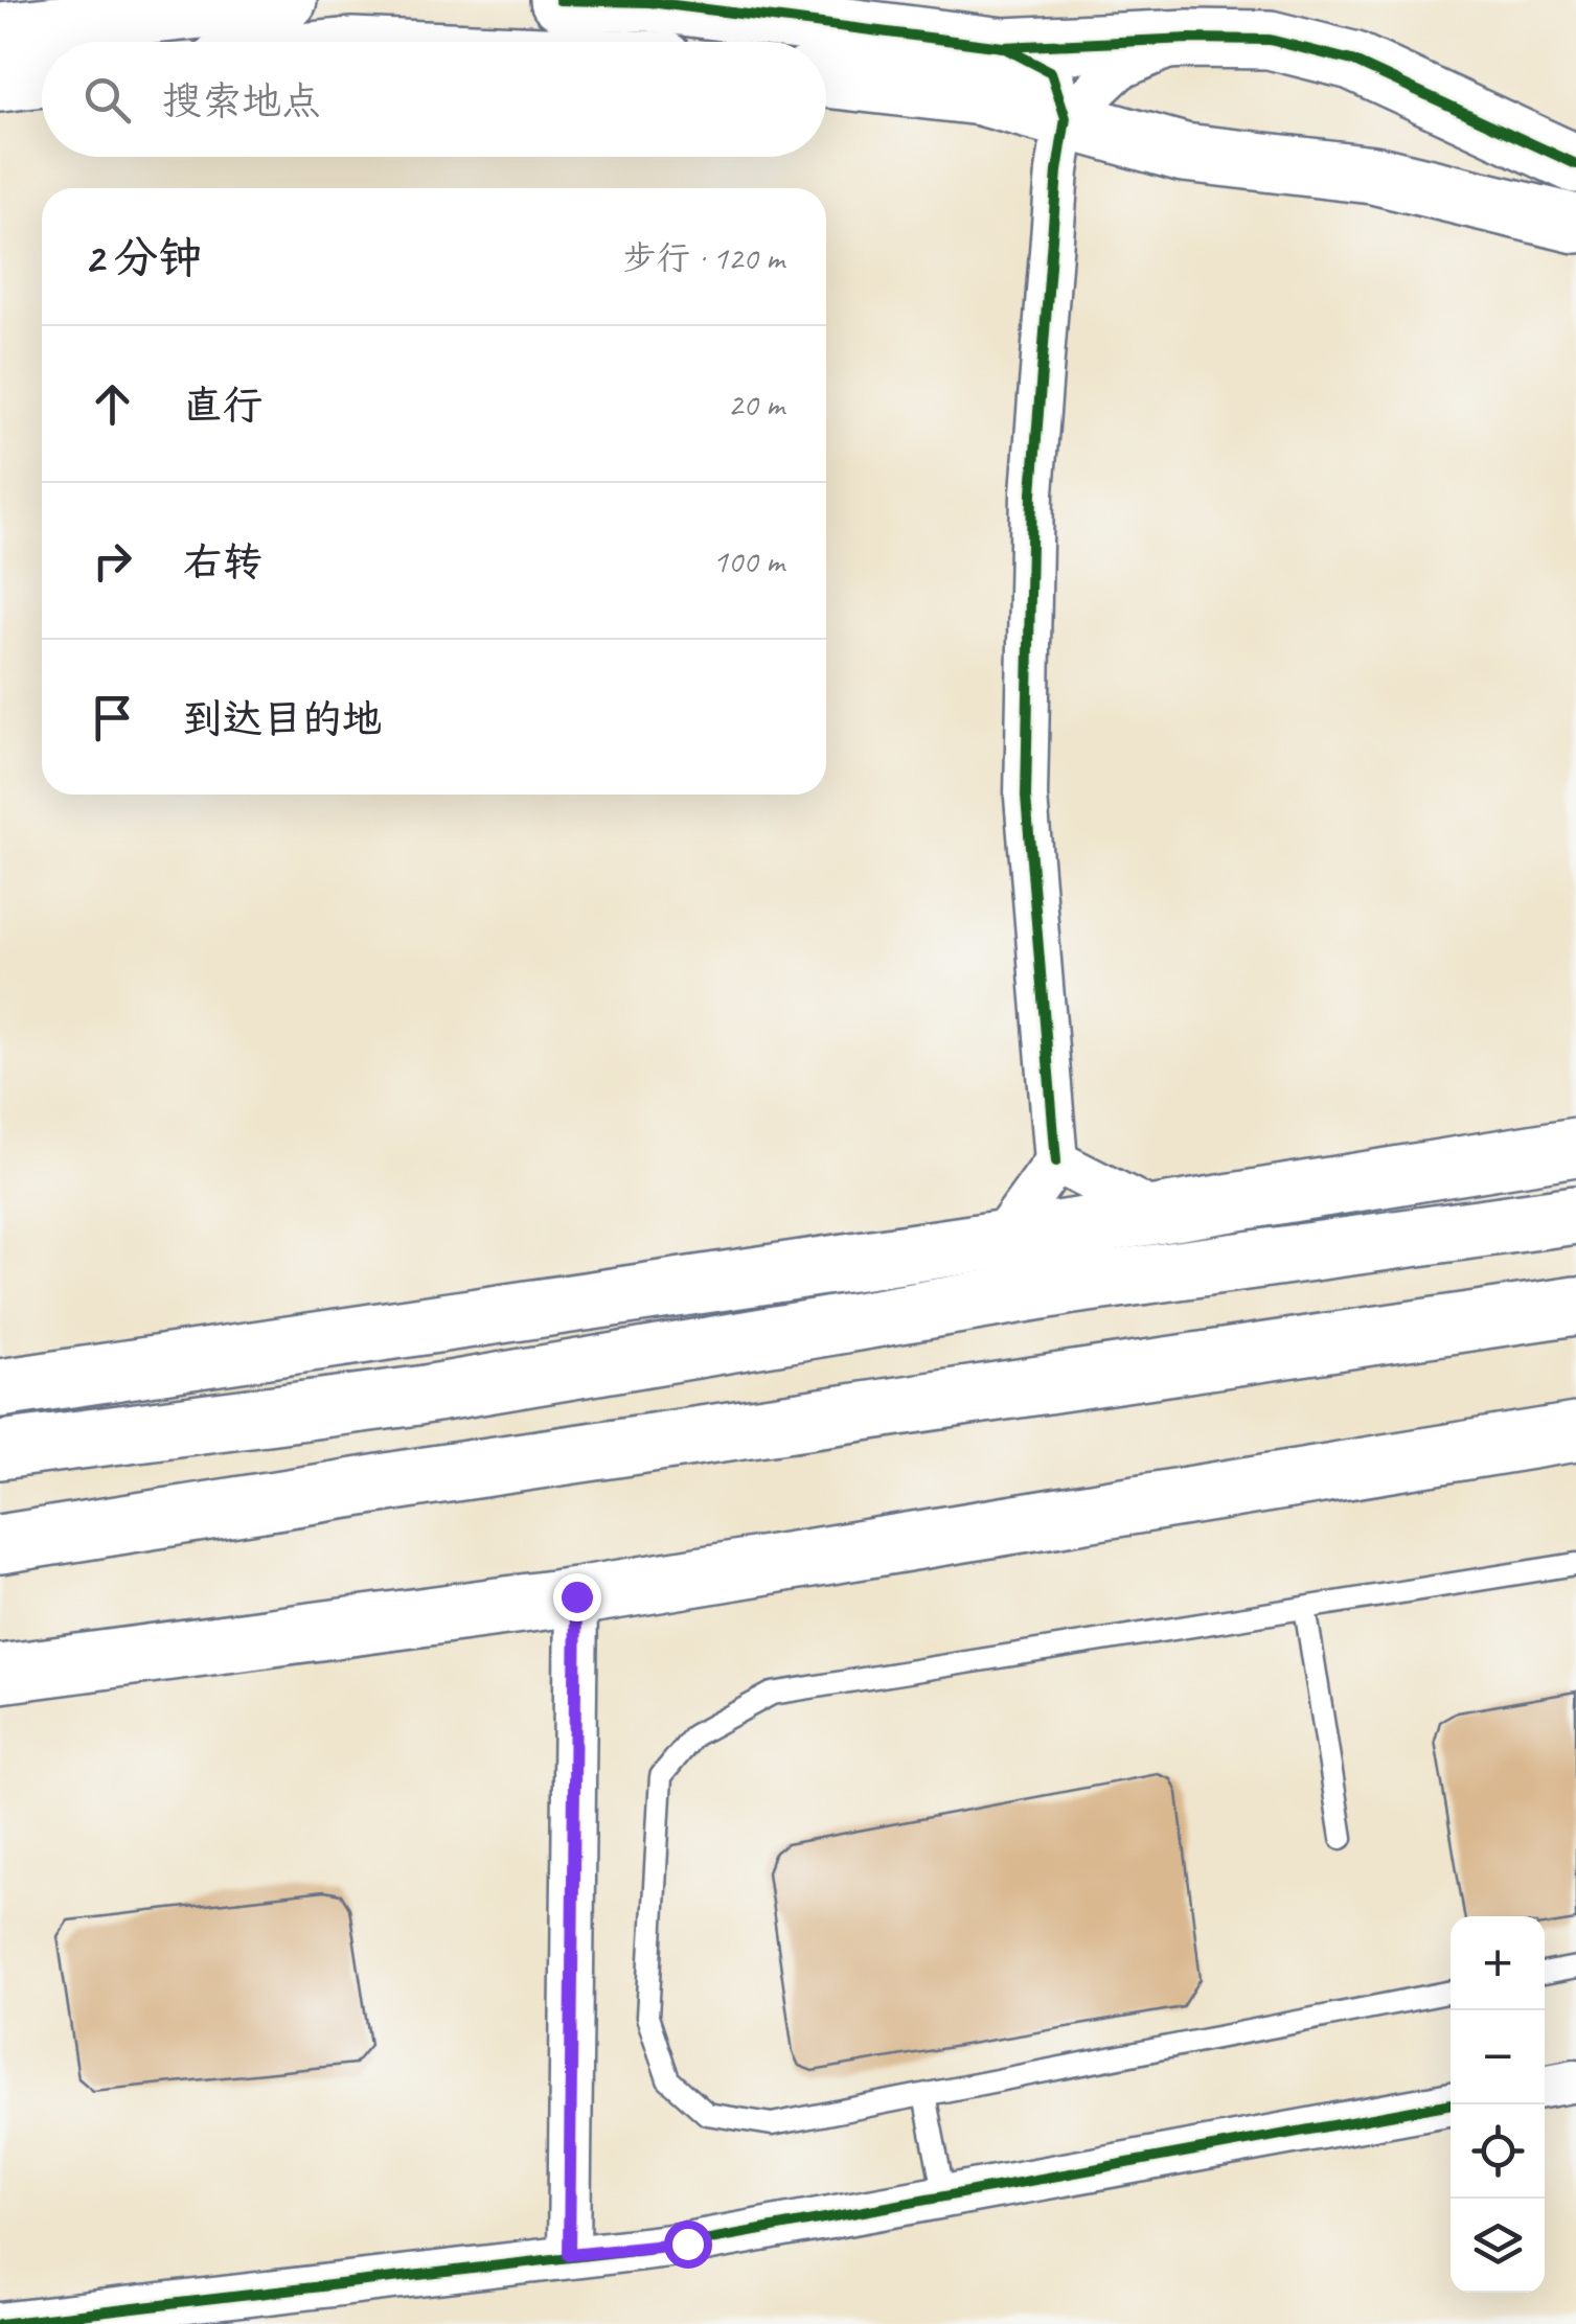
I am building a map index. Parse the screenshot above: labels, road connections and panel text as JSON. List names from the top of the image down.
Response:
{
  "page": {
    "search": "搜索地点",
    "heading": ["2 分钟", "步行 · 120 m"],
    "list": [
      ["直行", "20 m"],
      ["右转", "100 m"],
      "到达目的地"
    ],
    "map_buttons": ["+", "−"]
  }
}
